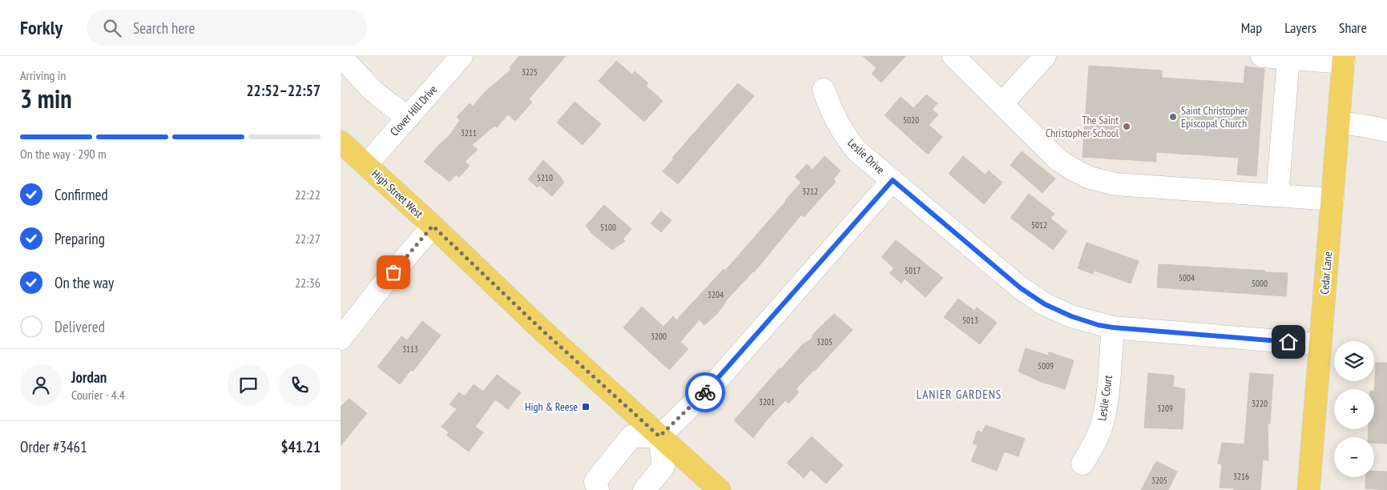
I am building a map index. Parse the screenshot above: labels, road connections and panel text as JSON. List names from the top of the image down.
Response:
{
  "streets": {
    "main road": ["High Street West", "Cedar Lane"],
    "street": ["Clover Hill Drive", "Leslie Drive", "Leslie Court"]
  },
  "crossings": [
    ["Clover Hill Drive", "High Street West"],
    ["Leslie Drive", "Cedar Lane"],
    ["Leslie Drive", "Leslie Court"]
  ],
  "districts": ["LANIER GARDENS"],
  "places": {
    "other": ["Saint Christopher Episcopal Church", "The Saint Christopher School"],
    "transit": ["High & Reese"]
  },
  "house_numbers": [
    "3225",
    "5020",
    "3211",
    "5210",
    "3212",
    "5012",
    "5100",
    "5017",
    "5004",
    "5000",
    "3204",
    "5013",
    "3200",
    "3205",
    "3113",
    "5009",
    "3201",
    "3220",
    "3209",
    "3216",
    "3205"
  ],
  "page": {
    "header": "Forkly",
    "search": "Search here",
    "nav": ["Map", "Layers", "Share"],
    "heading": ["3 min", "Arriving in", "22:52–22:57"],
    "panel": [
      "Jordan",
      "Courier · 4.4",
      "Order #3461",
      "$41.21"
    ],
    "bar": "On the way · 290 m",
    "list": [
      ["Confirmed", "22:22"],
      ["Preparing", "22:27"],
      ["On the way", "22:36"],
      "Delivered"
    ],
    "map_buttons": ["+", "−"]
  }
}
